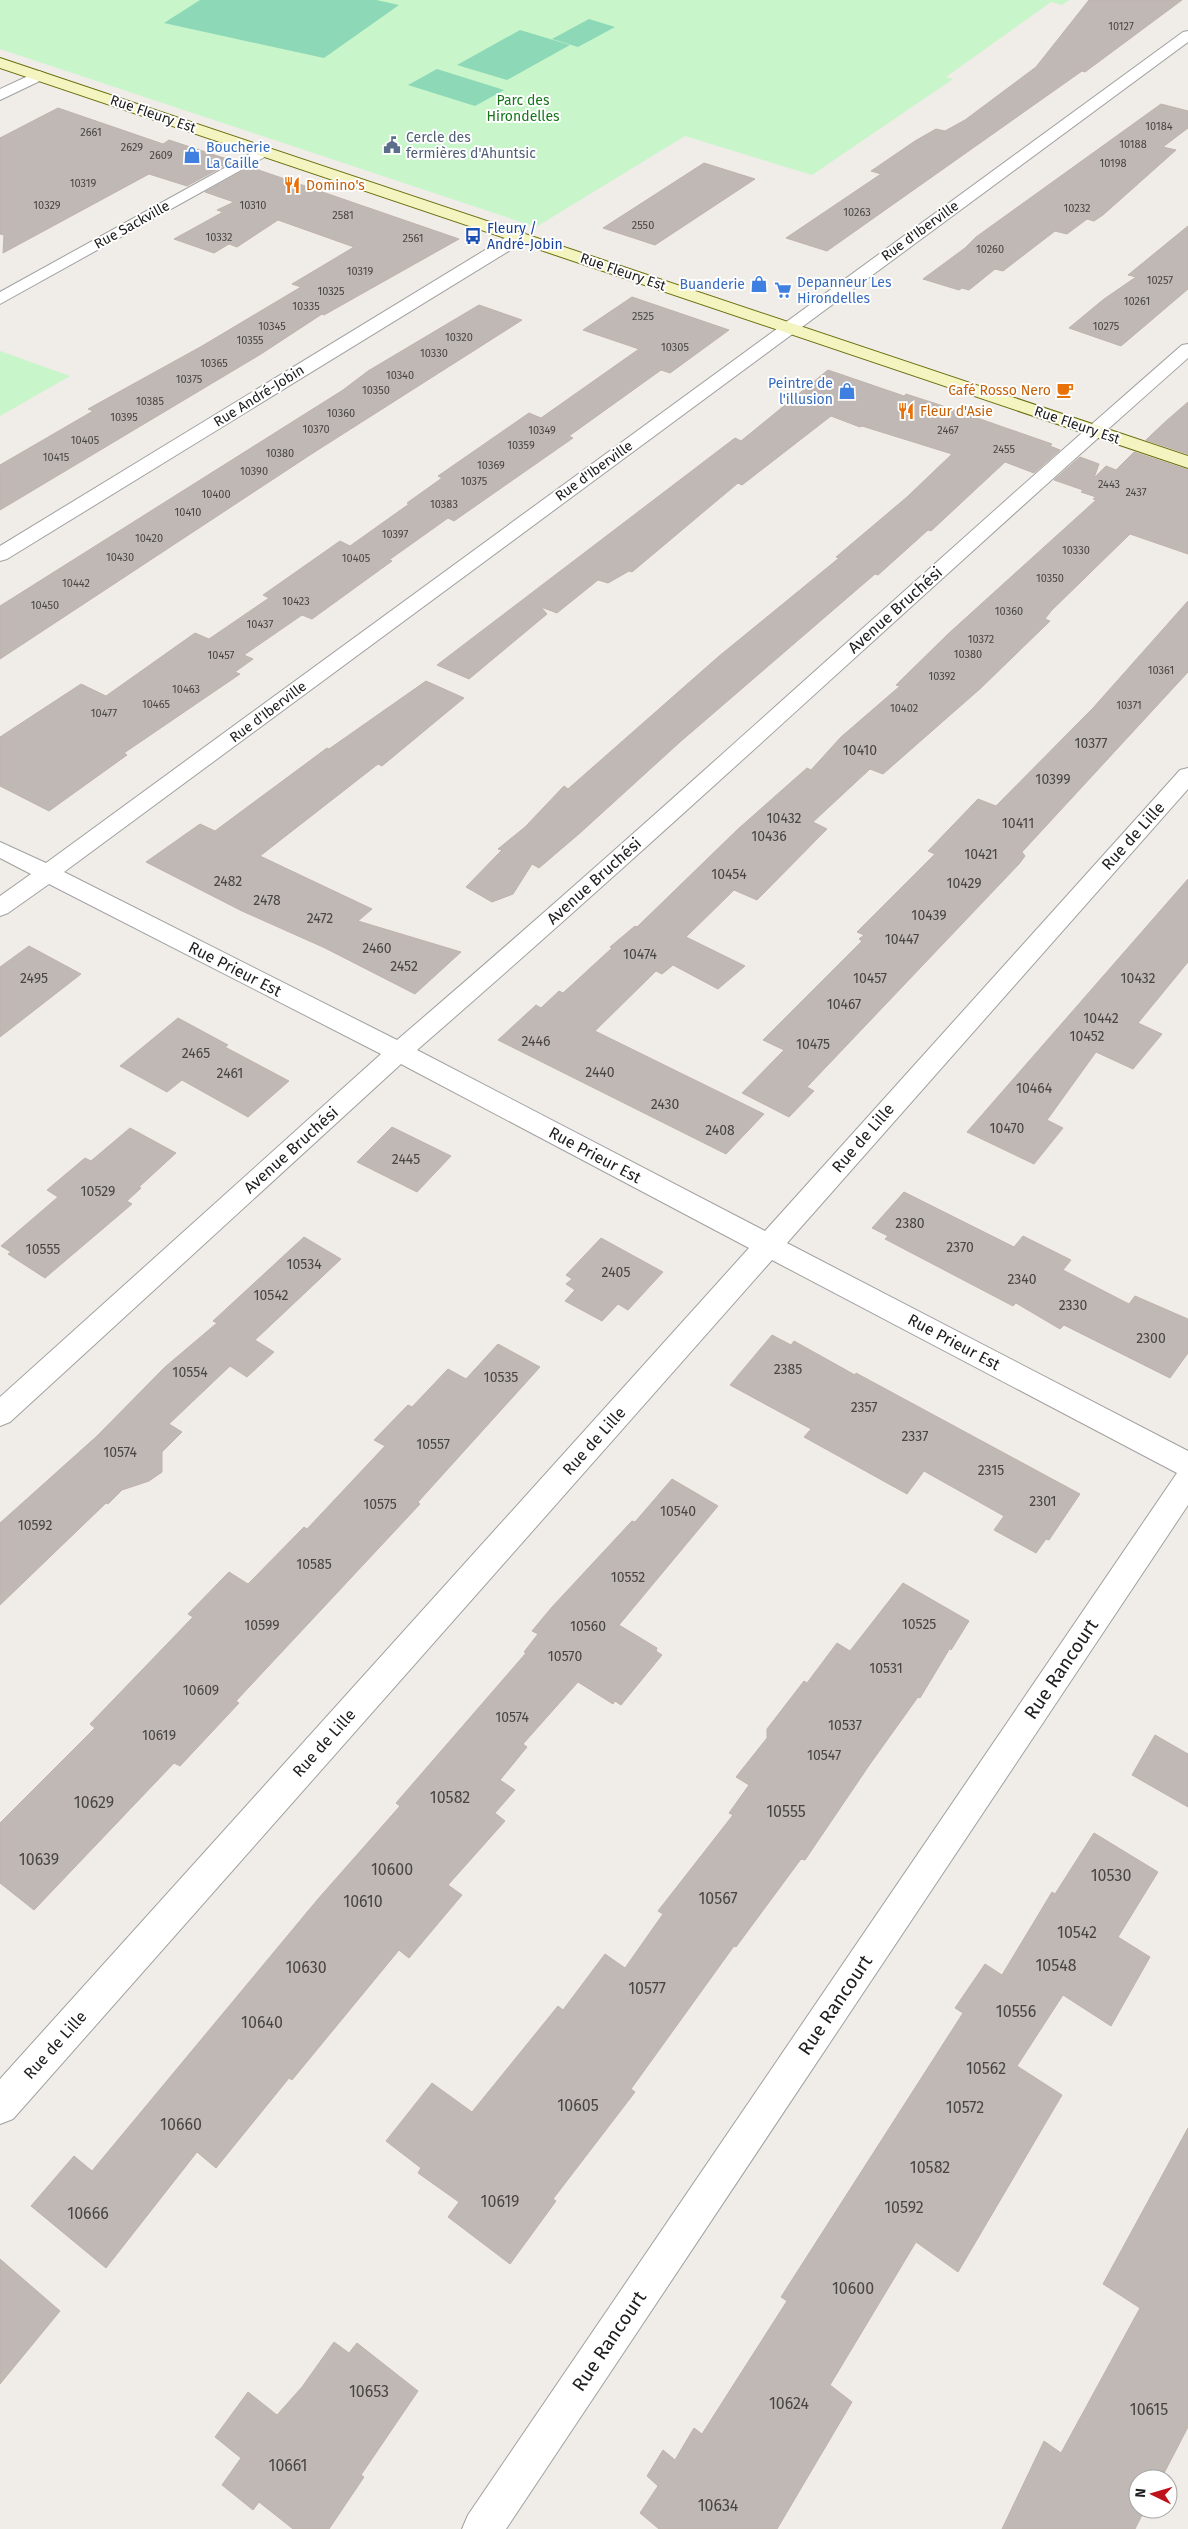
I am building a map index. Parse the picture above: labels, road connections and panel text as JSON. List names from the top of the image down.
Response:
{
  "streets": {
    "street": [
      "Rue Fleury Est",
      "Rue Sackville",
      "Rue d'Iberville",
      "Rue André-Jobin",
      "Avenue Bruchési",
      "Rue de Lille",
      "Rue Prieur Est",
      "Rue Rancourt"
    ]
  },
  "crossings": [
    ["Rue Fleury Est", "Rue Sackville"],
    ["Rue Fleury Est", "Rue d'Iberville"],
    ["Rue Fleury Est", "Rue André-Jobin"],
    ["Rue Fleury Est", "Avenue Bruchési"],
    ["Rue d'Iberville", "Rue Prieur Est"],
    ["Avenue Bruchési", "Rue Prieur Est"],
    ["Rue de Lille", "Rue Prieur Est"]
  ],
  "parks": ["Parc des Hirondelles"],
  "places": {
    "public building": ["Cercle des fermières d'Ahuntsic"],
    "shop": ["Boucherie La Caille", "Buanderie", "Peintre de l'illusion"],
    "restaurant": ["Domino's", "Fleur d'Asie"],
    "bus stop": ["Fleury / André-Jobin"],
    "supermarket": ["Depanneur Les Hirondelles"],
    "cafe": ["Café Rosso Nero"]
  },
  "house_numbers": [
    "10127",
    "10184",
    "2661",
    "10188",
    "2629",
    "2609",
    "10198",
    "10319",
    "10329",
    "10310",
    "10232",
    "10263",
    "2581",
    "2550",
    "10332",
    "2561",
    "10260",
    "10319",
    "10257",
    "10325",
    "10261",
    "10335",
    "2525",
    "10345",
    "10275",
    "10320",
    "10355",
    "10305",
    "10330",
    "10365",
    "10340",
    "10375",
    "10350",
    "10385",
    "10360",
    "10395",
    "10370",
    "10349",
    "2467",
    "10405",
    "10359",
    "2455",
    "10380",
    "10415",
    "10369",
    "10390",
    "10375",
    "2443",
    "2437",
    "10400",
    "10383",
    "10410",
    "10397",
    "10420",
    "10330",
    "10430",
    "10405",
    "10350",
    "10442",
    "10423",
    "10450",
    "10360",
    "10437",
    "10372",
    "10380",
    "10457",
    "10361",
    "10392",
    "10463",
    "10465",
    "10371",
    "10402",
    "10477",
    "10377",
    "10410",
    "10399",
    "10432",
    "10411",
    "10436",
    "10421",
    "10454",
    "2482",
    "10429",
    "2478",
    "10439",
    "2472",
    "10447",
    "2460",
    "10474",
    "2452",
    "2495",
    "10457",
    "10432",
    "10467",
    "10442",
    "10452",
    "2446",
    "10475",
    "2465",
    "2440",
    "2461",
    "10464",
    "2430",
    "10470",
    "2408",
    "2445",
    "10529",
    "2380",
    "2370",
    "10555",
    "10534",
    "2405",
    "2340",
    "10542",
    "2330",
    "2300",
    "2385",
    "10554",
    "10535",
    "2357",
    "2337",
    "10557",
    "10574",
    "2315",
    "2301",
    "10575",
    "10540",
    "10592",
    "10585",
    "10552",
    "10525",
    "10599",
    "10560",
    "10570",
    "10531",
    "10609",
    "10574",
    "10537",
    "10619",
    "10547",
    "10582",
    "10629",
    "10555",
    "10639",
    "10600",
    "10530",
    "10567",
    "10610",
    "10542",
    "10548",
    "10630",
    "10577",
    "10556",
    "10640",
    "10562",
    "10605",
    "10572",
    "10660",
    "10582",
    "10619",
    "10592",
    "10666",
    "10600",
    "10653",
    "10624",
    "10615",
    "10661",
    "10634"
  ],
  "north": "left"
}
